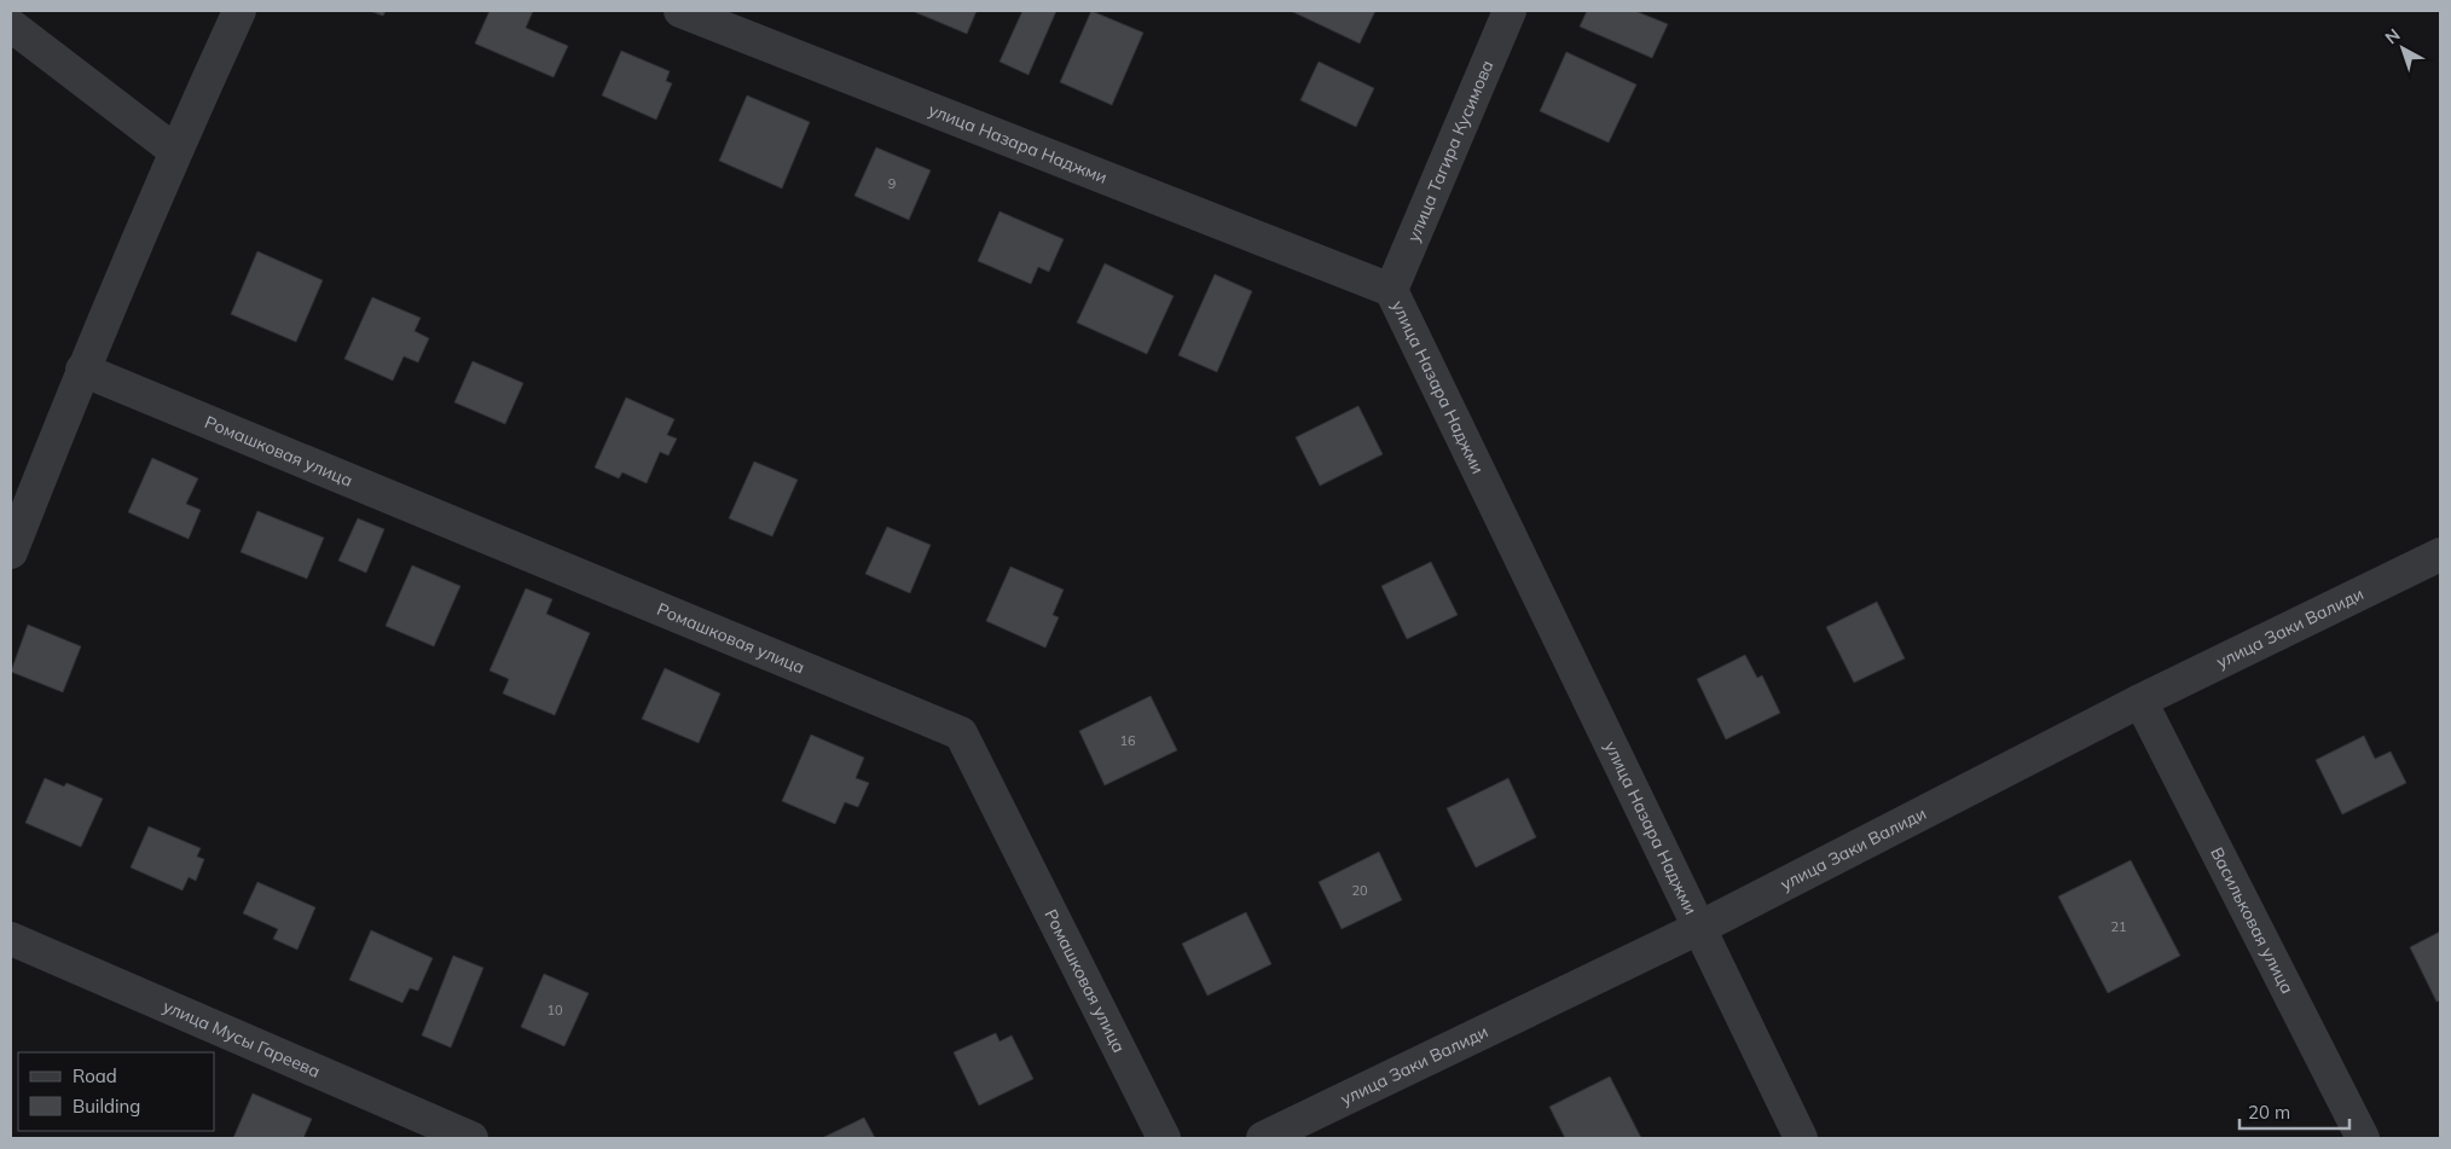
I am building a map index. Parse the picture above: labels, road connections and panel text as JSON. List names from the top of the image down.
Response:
{
  "streets": {
    "street": [
      "улица Назара Наджми",
      "улица Тагира Кусимова",
      "Ромашковая улица",
      "улица Заки Валиди",
      "Васильковая улица",
      "улица Мусы Гареева"
    ]
  },
  "crossings": [
    ["улица Назара Наджми", "улица Тагира Кусимова"],
    ["улица Назара Наджми", "улица Заки Валиди"],
    ["улица Заки Валиди", "Васильковая улица"]
  ],
  "house_numbers": [
    "9",
    "16",
    "20",
    "21",
    "10"
  ],
  "legend": ["Road", "Building"],
  "scale_bar": "20 m",
  "north": "top left"
}
